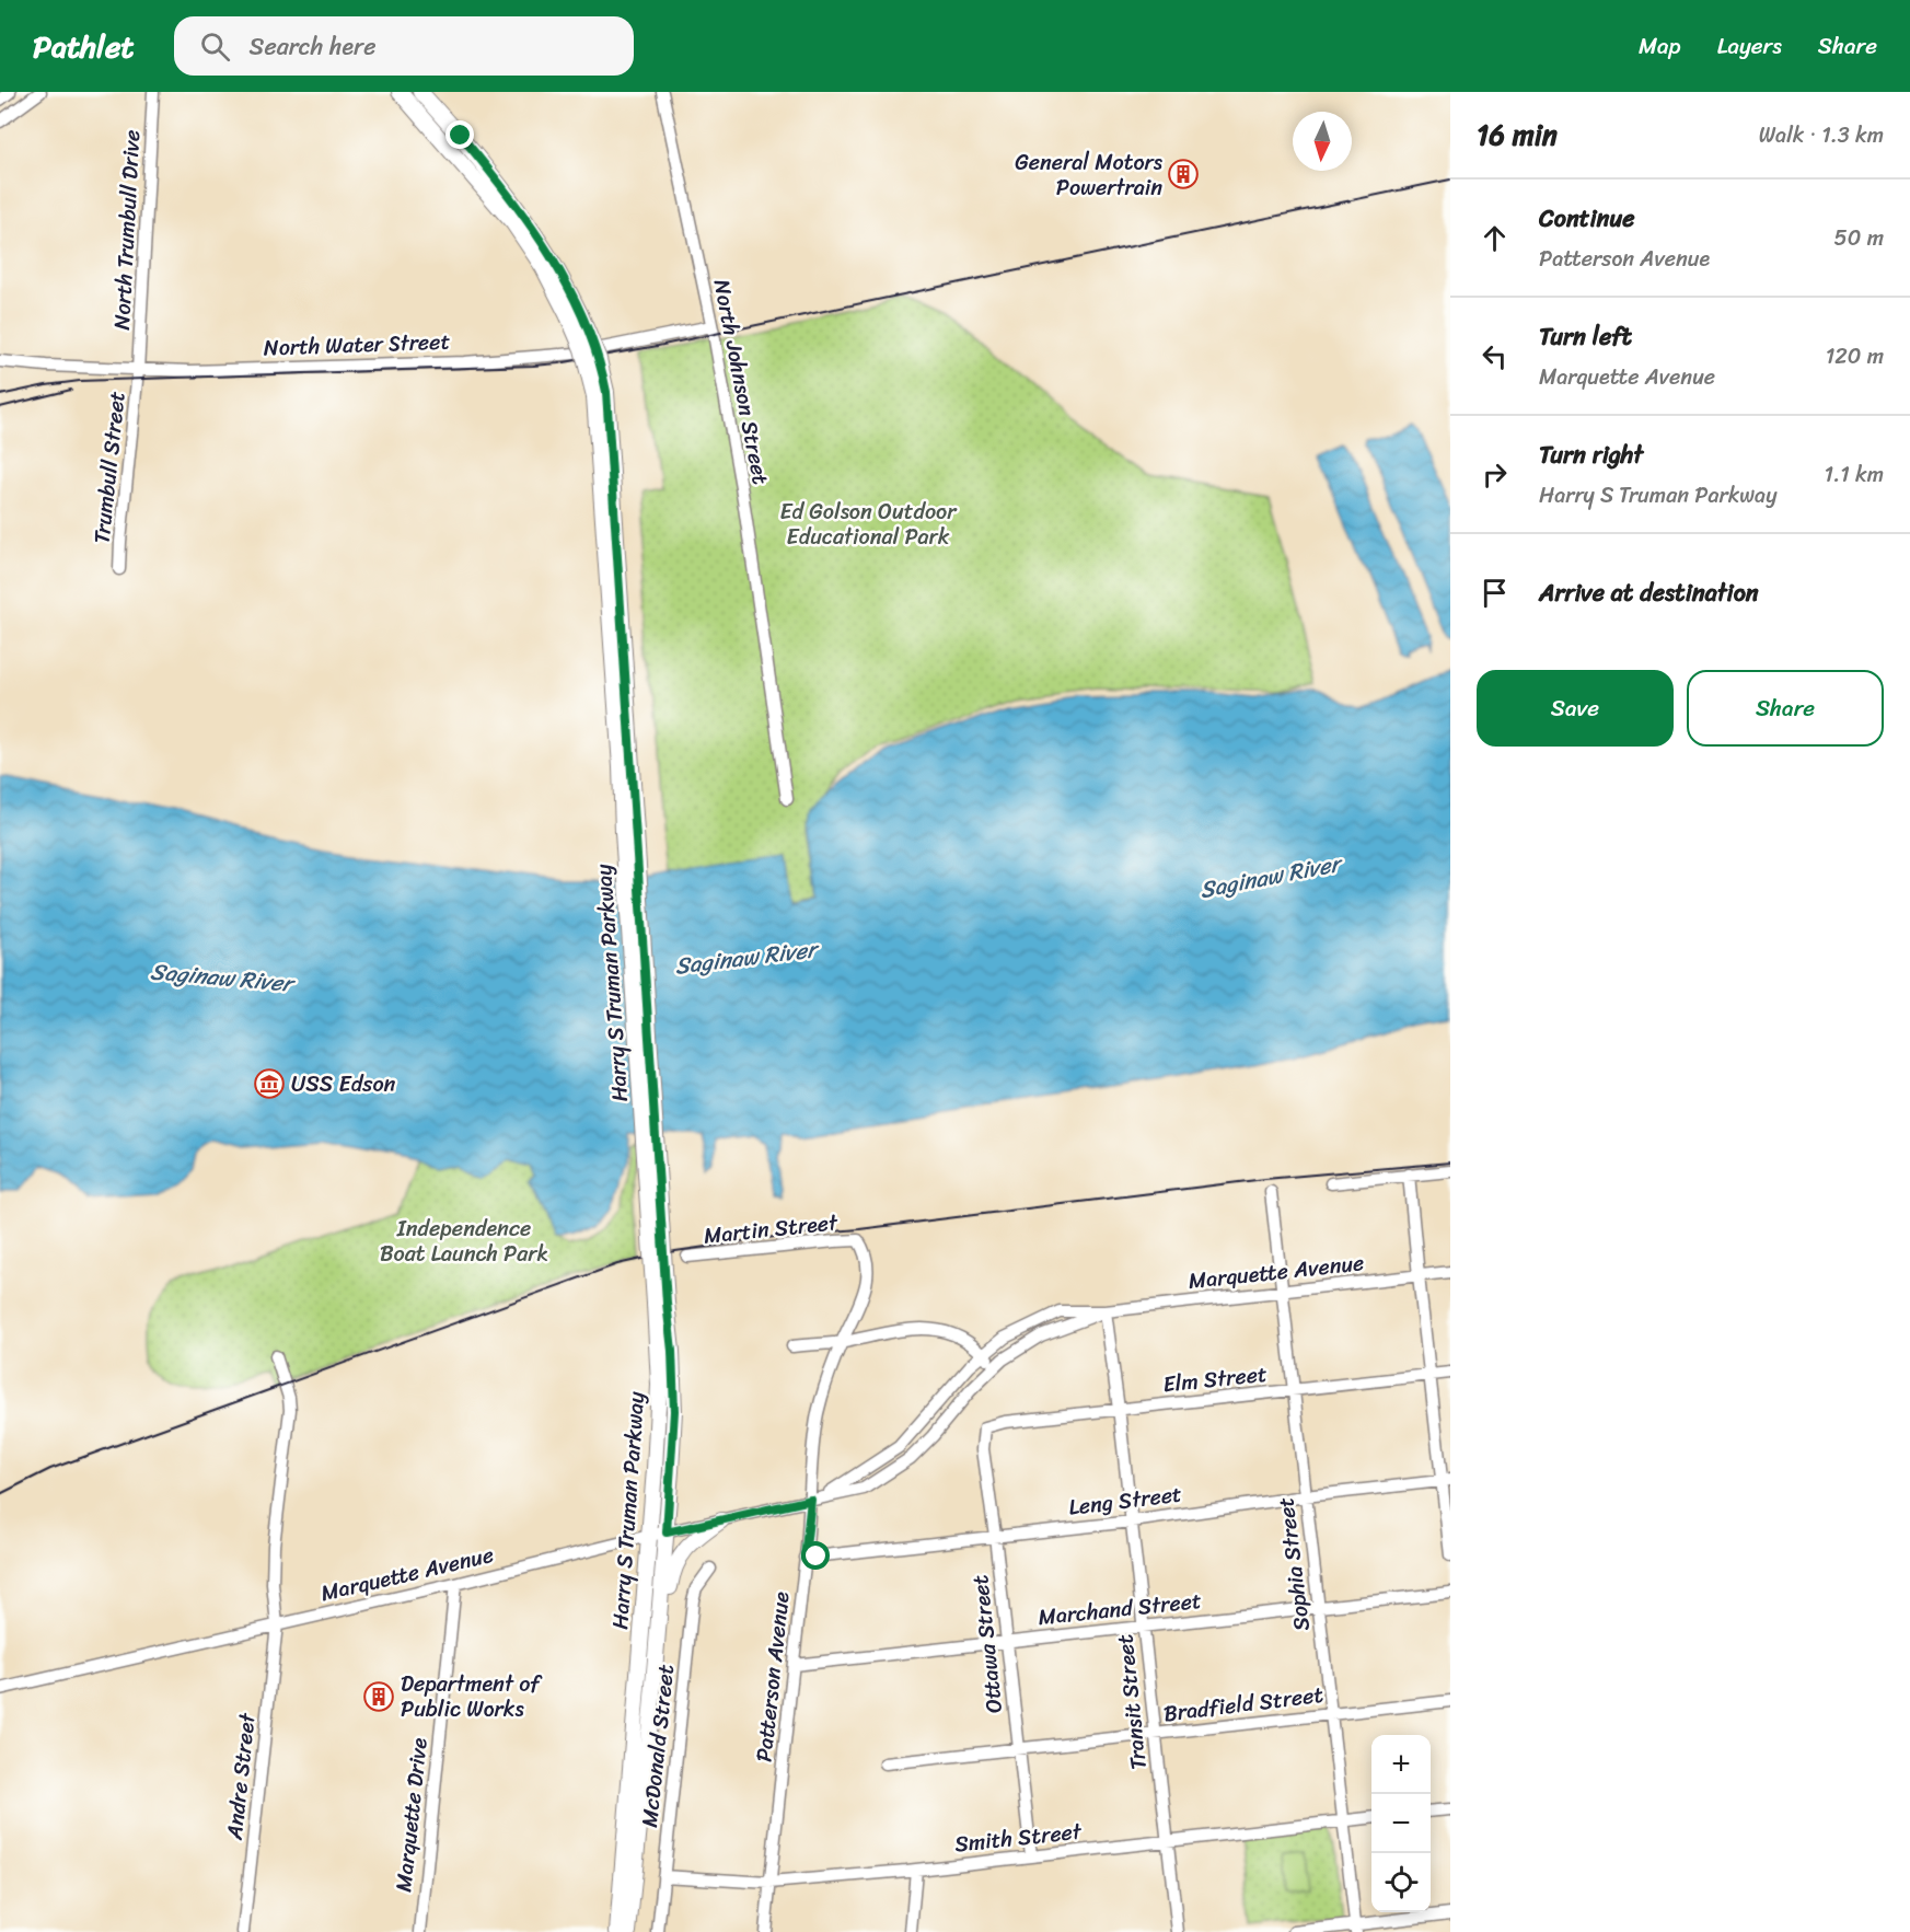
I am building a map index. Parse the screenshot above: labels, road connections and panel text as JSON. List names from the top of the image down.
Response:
{
  "streets": {
    "main road": ["Harry S Truman Parkway"],
    "street": [
      "North Trumbull Drive",
      "North Water Street",
      "North Johnson Street",
      "Trumbull Street",
      "Martin Street",
      "Marquette Avenue",
      "Elm Street",
      "Leng Street",
      "Sophia Street",
      "Marchand Street",
      "Ottawa Street",
      "Patterson Avenue",
      "Transit Street",
      "Bradfield Street",
      "McDonald Street",
      "Andre Street",
      "Marquette Drive",
      "Smith Street"
    ]
  },
  "crossings": [
    ["North Trumbull Drive", "North Water Street"],
    ["North Trumbull Drive", "Trumbull Street"],
    ["North Water Street", "North Johnson Street"],
    ["North Water Street", "Trumbull Street"],
    ["Harry S Truman Parkway", "Marquette Avenue"],
    ["Martin Street", "Patterson Avenue"],
    ["Marquette Avenue", "Sophia Street"],
    ["Marquette Avenue", "Patterson Avenue"],
    ["Marquette Avenue", "Transit Street"],
    ["Marquette Avenue", "Andre Street"],
    ["Marquette Avenue", "Marquette Drive"],
    ["Elm Street", "Sophia Street"],
    ["Elm Street", "Ottawa Street"],
    ["Elm Street", "Transit Street"],
    ["Leng Street", "Sophia Street"],
    ["Leng Street", "Ottawa Street"],
    ["Leng Street", "Patterson Avenue"],
    ["Leng Street", "Transit Street"],
    ["Sophia Street", "Marchand Street"],
    ["Sophia Street", "Bradfield Street"],
    ["Sophia Street", "Smith Street"],
    ["Marchand Street", "Ottawa Street"],
    ["Marchand Street", "Patterson Avenue"],
    ["Marchand Street", "Transit Street"],
    ["Ottawa Street", "Bradfield Street"],
    ["Ottawa Street", "Smith Street"],
    ["Patterson Avenue", "Smith Street"],
    ["Transit Street", "Bradfield Street"],
    ["Transit Street", "Smith Street"],
    ["McDonald Street", "Smith Street"]
  ],
  "water": ["Saginaw River"],
  "parks": ["Ed Golson Outdoor Educational Park", "Independence Boat Launch Park"],
  "places": {
    "building": ["General Motors Powertrain", "Department of Public Works"],
    "museum": ["USS Edson"]
  },
  "north": "bottom",
  "page": {
    "header": "Pathlet",
    "search": "Search here",
    "nav": ["Map", "Layers", "Share"],
    "heading": ["16 min", "Walk · 1.3 km"],
    "list": [
      ["Continue", "Patterson Avenue", "50 m"],
      ["Turn left", "Marquette Avenue", "120 m"],
      ["Turn right", "Harry S Truman Parkway", "1.1 km"],
      "Arrive at destination"
    ],
    "buttons": ["Save", "Share"],
    "map_buttons": ["+", "−"]
  }
}
